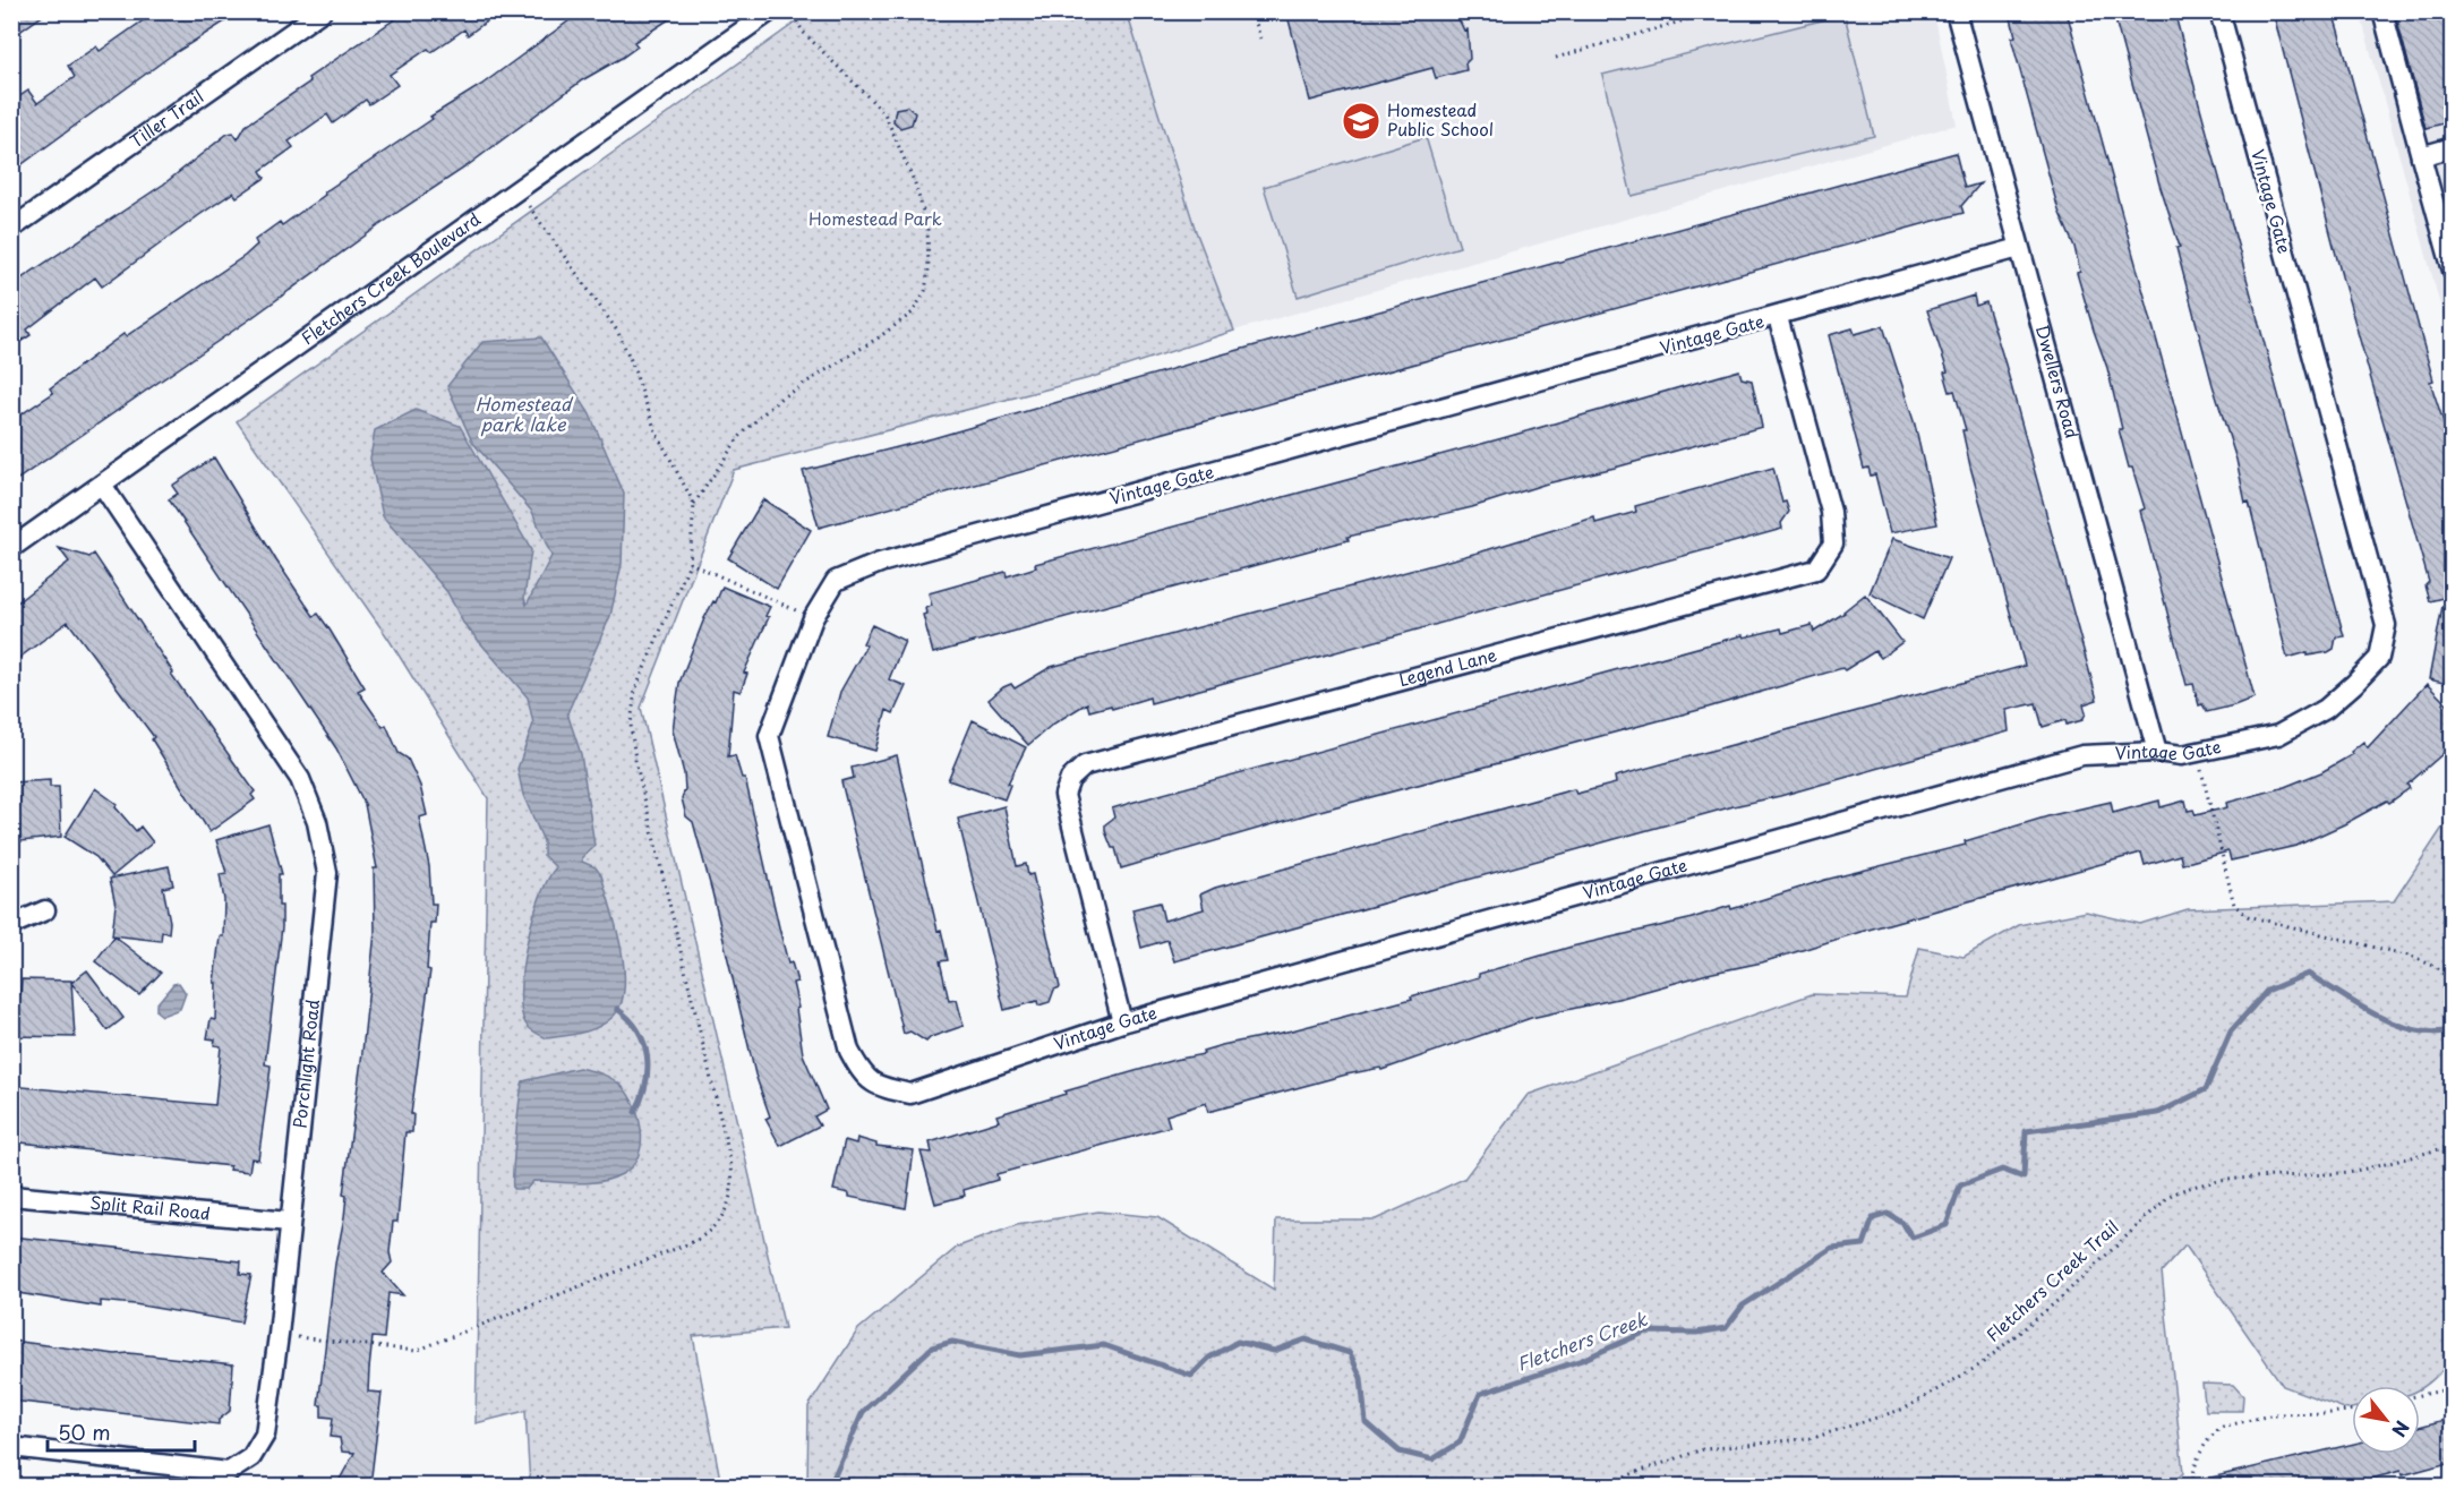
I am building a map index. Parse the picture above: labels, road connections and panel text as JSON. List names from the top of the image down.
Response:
{
  "streets": {
    "street": [
      "Tiller Trail",
      "Vintage Gate",
      "Fletchers Creek Boulevard",
      "Dwellers Road",
      "Legend Lane",
      "Porchlight Road",
      "Split Rail Road"
    ],
    "path": ["Fletchers Creek Trail"]
  },
  "crossings": [
    ["Vintage Gate", "Dwellers Road"],
    ["Vintage Gate", "Legend Lane"],
    ["Fletchers Creek Boulevard", "Porchlight Road"],
    ["Porchlight Road", "Split Rail Road"]
  ],
  "water": ["Homestead park lake", "Fletchers Creek"],
  "parks": ["Homestead Park"],
  "places": {
    "school or university": ["Homestead Public School"]
  },
  "scale_bar": "50 m",
  "north": "bottom right"
}
